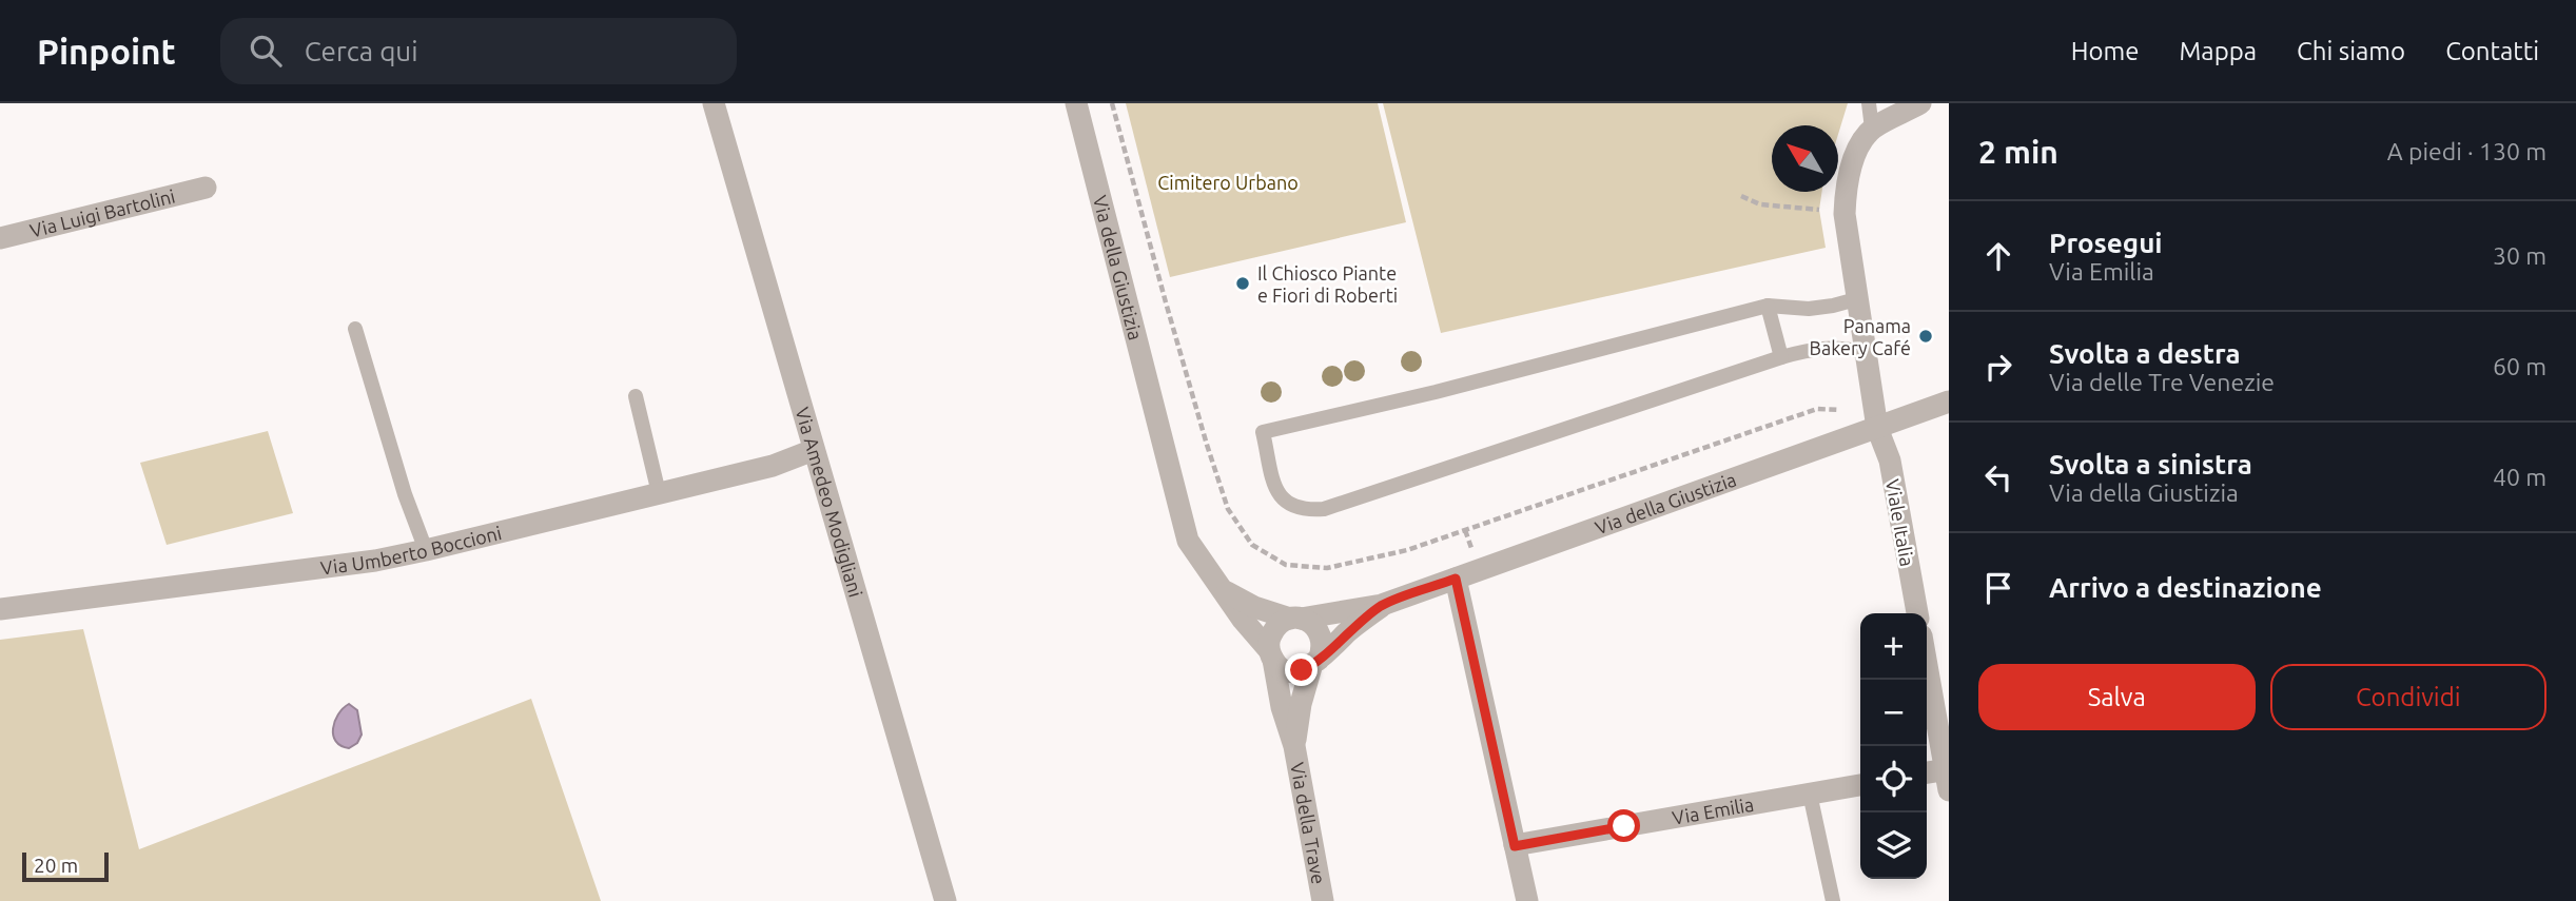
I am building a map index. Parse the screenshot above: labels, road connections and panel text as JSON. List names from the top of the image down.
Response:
{
  "streets": {
    "street": [
      "Via Luigi Bartolini",
      "Via della Giustizia",
      "Via Amedeo Modigliani",
      "Viale Italia",
      "Via Umberto Boccioni",
      "Via Emilia",
      "Via della Trave"
    ]
  },
  "crossings": [
    ["Via della Giustizia", "Viale Italia"],
    ["Via della Giustizia", "Via della Trave"],
    ["Via Amedeo Modigliani", "Via Umberto Boccioni"]
  ],
  "parks": ["Cimitero Urbano"],
  "places": ["Il Chiosco Piante e Fiori di Roberti", "Panama Bakery Café"],
  "scale_bar": "20 m",
  "north": "top left",
  "page": {
    "header": "Pinpoint",
    "search": "Cerca qui",
    "nav": [
      "Home",
      "Mappa",
      "Chi siamo",
      "Contatti"
    ],
    "heading": ["2 min", "A piedi · 130 m"],
    "list": [
      ["Prosegui", "Via Emilia", "30 m"],
      ["Svolta a destra", "Via delle Tre Venezie", "60 m"],
      ["Svolta a sinistra", "Via della Giustizia", "40 m"],
      "Arrivo a destinazione"
    ],
    "map_buttons": ["+", "−"],
    "buttons": ["Salva", "Condividi"],
    "scale": "20 m"
  }
}
